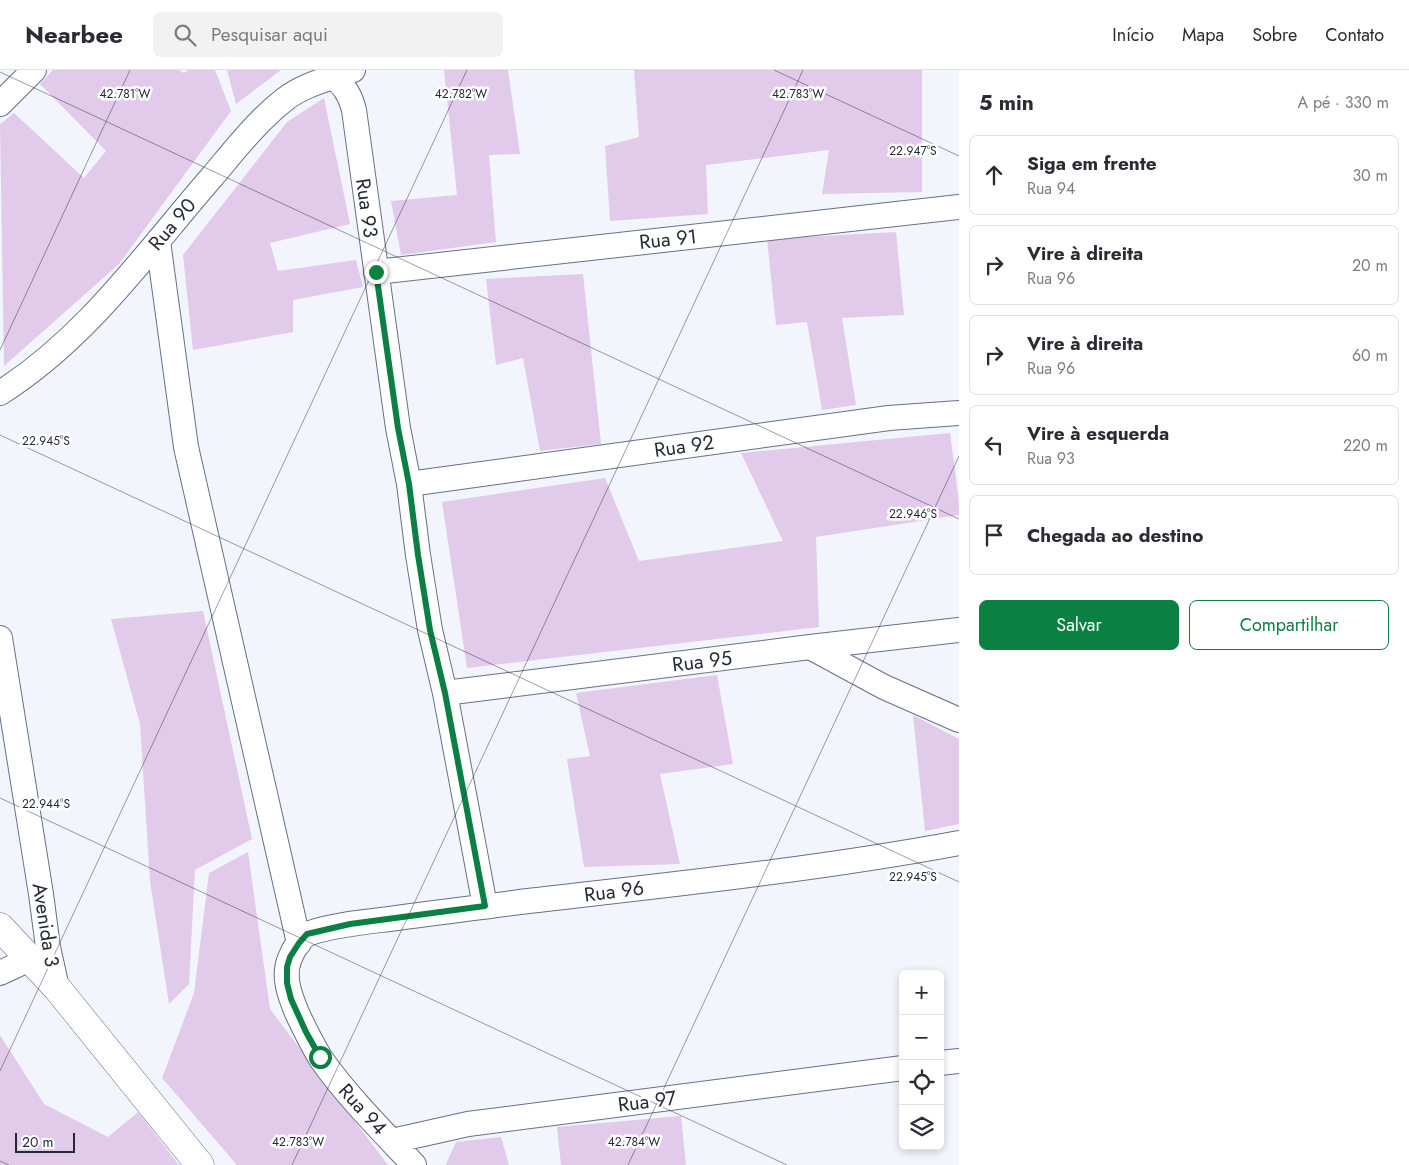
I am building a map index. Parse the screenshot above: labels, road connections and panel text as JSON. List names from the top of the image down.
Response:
{
  "streets": {
    "main road": ["Avenida 3"],
    "street": [
      "Rua 93",
      "Rua 90",
      "Rua 91",
      "Rua 92",
      "Rua 95",
      "Rua 96",
      "Rua 97",
      "Rua 94"
    ]
  },
  "crossings": [
    ["Rua 93", "Rua 90"],
    ["Rua 93", "Rua 91"],
    ["Rua 93", "Rua 92"],
    ["Rua 93", "Rua 95"],
    ["Rua 93", "Rua 96"],
    ["Rua 96", "Rua 94"],
    ["Rua 97", "Rua 94"]
  ],
  "scale_bar": "20 m",
  "page": {
    "header": "Nearbee",
    "search": "Pesquisar aqui",
    "nav": [
      "Início",
      "Mapa",
      "Sobre",
      "Contato"
    ],
    "heading": ["5 min", "A pé · 330 m"],
    "list": [
      ["Siga em frente", "Rua 94", "30 m"],
      ["Vire à direita", "Rua 96", "20 m"],
      ["Vire à direita", "Rua 96", "60 m"],
      ["Vire à esquerda", "Rua 93", "220 m"],
      "Chegada ao destino"
    ],
    "buttons": ["Salvar", "Compartilhar"],
    "map_buttons": ["+", "−"],
    "scale": "20 m"
  },
  "coordinates": [
    "42.781°W",
    "42.782°W",
    "42.783°W",
    "22.947°S",
    "22.945°S",
    "22.946°S",
    "22.944°S",
    "42.784°W"
  ]
}
